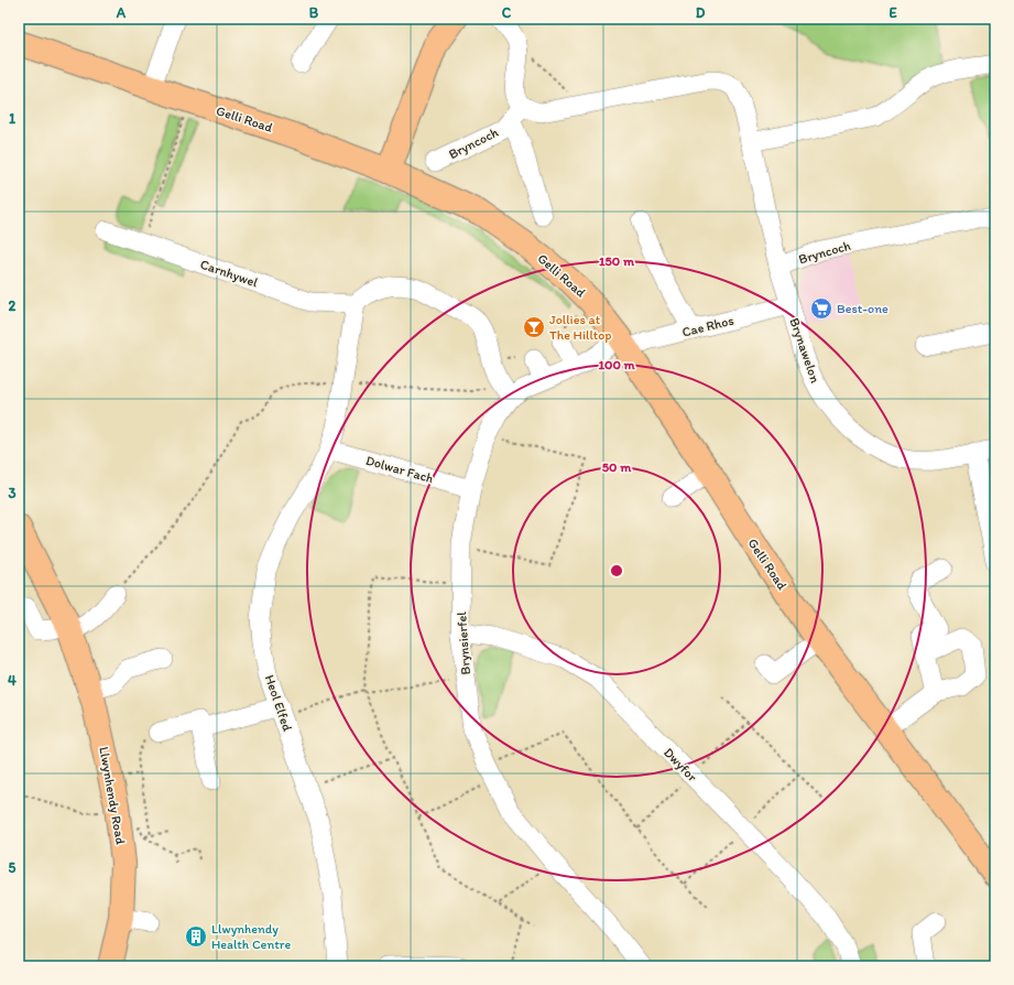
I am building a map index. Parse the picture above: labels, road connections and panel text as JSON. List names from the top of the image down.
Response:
{
  "streets": {
    "main road": ["Gelli Road", "Llwynhendy Road"],
    "street": [
      "Bryncoch",
      "Carnhywel",
      "Cae Rhos",
      "Brynawelon",
      "Dolwar Fach",
      "Brynsierfel",
      "Heol Elfed",
      "Dwyfor"
    ]
  },
  "crossings": [
    ["Gelli Road", "Cae Rhos"],
    ["Gelli Road", "Brynsierfel"],
    ["Bryncoch", "Brynawelon"],
    ["Cae Rhos", "Brynawelon"],
    ["Cae Rhos", "Brynsierfel"],
    ["Dolwar Fach", "Brynsierfel"],
    ["Dolwar Fach", "Heol Elfed"],
    ["Brynsierfel", "Dwyfor"]
  ],
  "places": {
    "supermarket": ["Best-one"],
    "bar": ["Jollies at The Hilltop"],
    "building": ["Llwynhendy Health Centre"]
  },
  "grid": {
    "columns": [
      "A",
      "B",
      "C",
      "D",
      "E"
    ],
    "rows": [
      "1",
      "2",
      "3",
      "4",
      "5"
    ]
  },
  "rings": ["150 m", "100 m", "50 m"]
}
